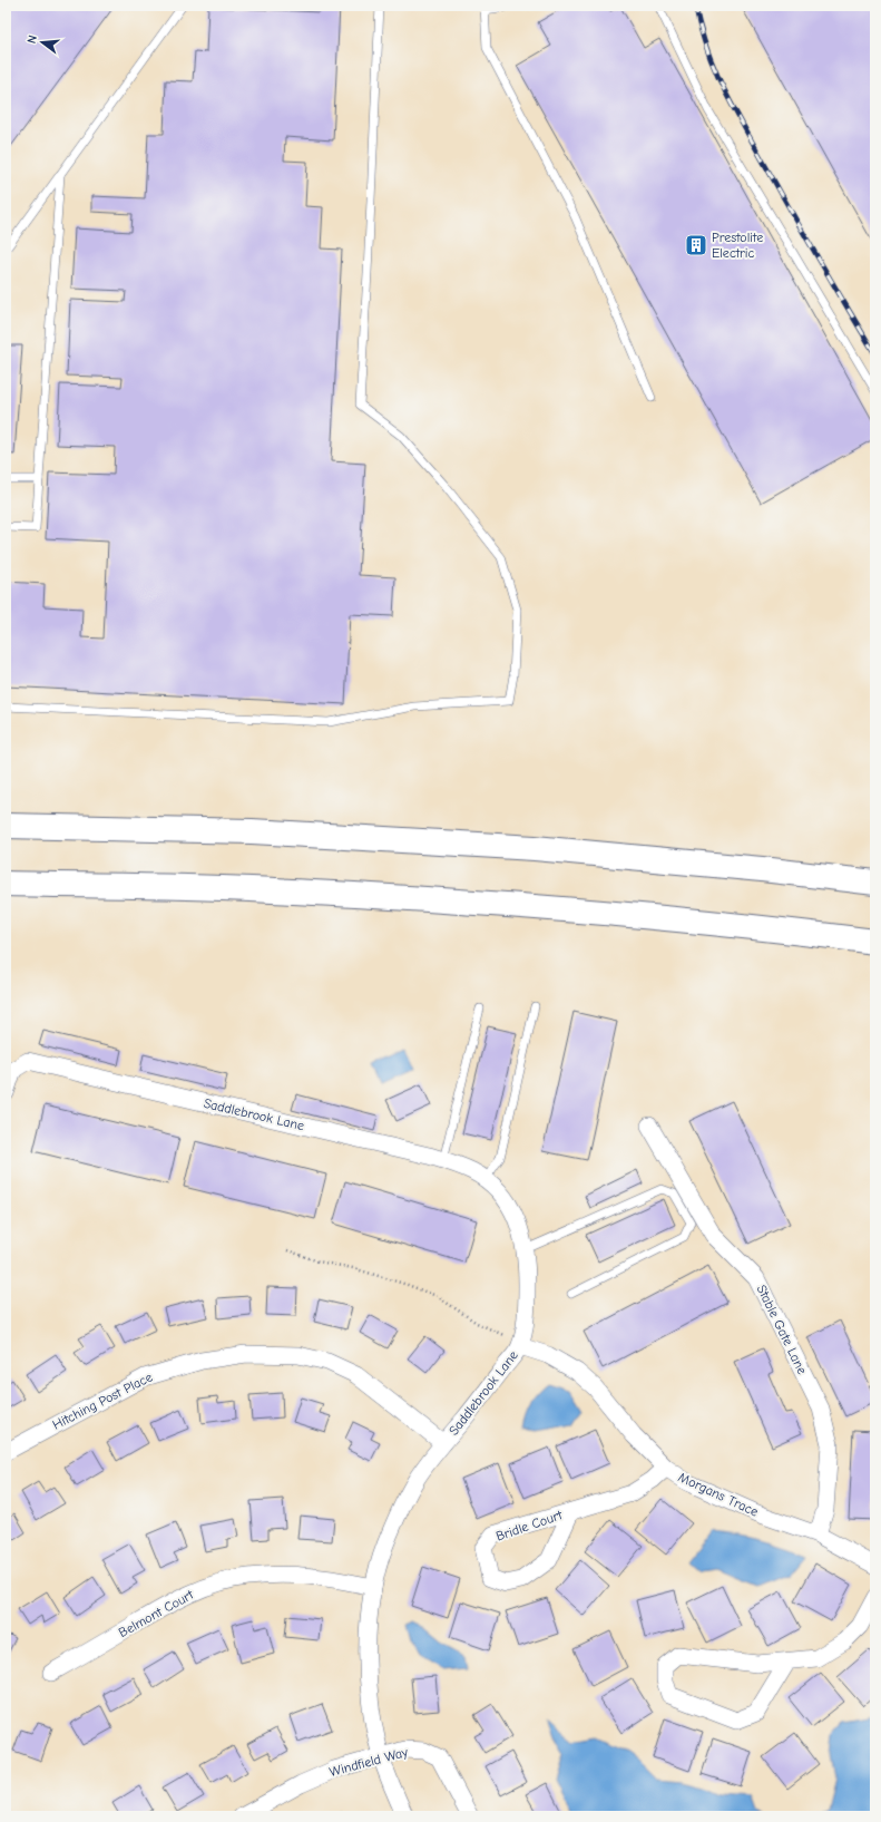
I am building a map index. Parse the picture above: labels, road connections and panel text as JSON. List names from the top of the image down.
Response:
{
  "streets": {
    "street": [
      "Saddlebrook Lane",
      "Stable Gate Lane",
      "Hitching Post Place",
      "Morgans Trace",
      "Bridle Court",
      "Belmont Court",
      "Windfield Way"
    ]
  },
  "crossings": [
    ["Saddlebrook Lane", "Hitching Post Place"],
    ["Saddlebrook Lane", "Morgans Trace"],
    ["Saddlebrook Lane", "Belmont Court"],
    ["Saddlebrook Lane", "Windfield Way"],
    ["Stable Gate Lane", "Morgans Trace"],
    ["Morgans Trace", "Bridle Court"]
  ],
  "places": {
    "building": ["Prestolite Electric"]
  },
  "north": "left"
}
